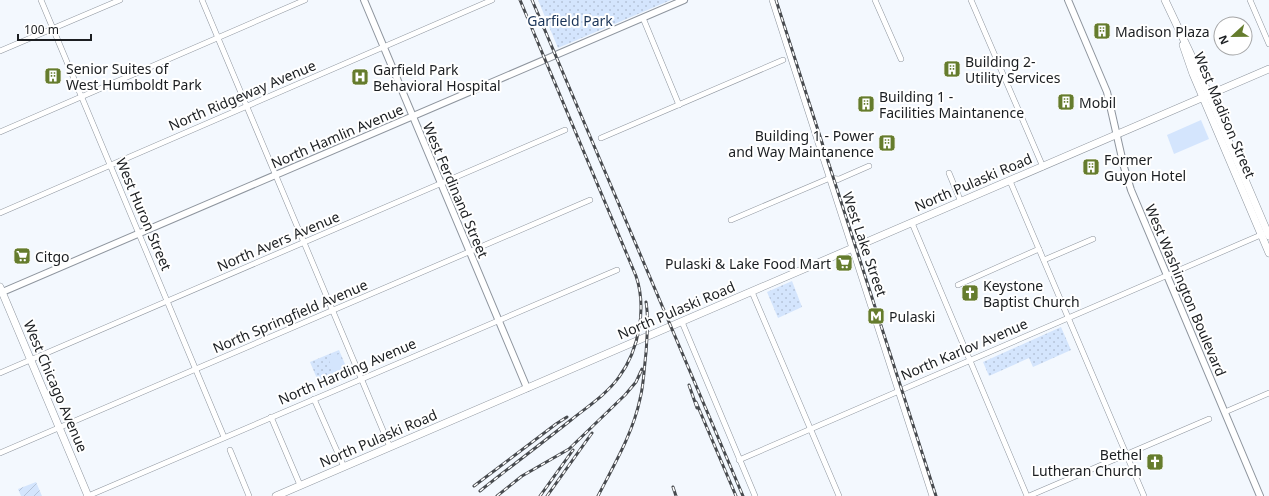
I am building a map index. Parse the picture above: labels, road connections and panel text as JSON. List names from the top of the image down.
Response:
{
  "streets": {
    "main road": [
      "West Madison Street",
      "North Pulaski Road",
      "West Lake Street",
      "West Chicago Avenue"
    ],
    "street": [
      "North Ridgeway Avenue",
      "North Hamlin Avenue",
      "West Ferdinand Street",
      "West Huron Street",
      "North Avers Avenue",
      "West Washington Boulevard",
      "North Springfield Avenue",
      "North Karlov Avenue",
      "North Harding Avenue"
    ]
  },
  "crossings": [
    ["North Ridgeway Avenue", "West Ferdinand Street"],
    ["North Ridgeway Avenue", "West Huron Street"],
    ["West Madison Street", "North Pulaski Road"],
    ["West Madison Street", "North Karlov Avenue"],
    ["North Hamlin Avenue", "West Ferdinand Street"],
    ["North Hamlin Avenue", "West Huron Street"],
    ["North Hamlin Avenue", "West Chicago Avenue"],
    ["North Pulaski Road", "West Ferdinand Street"],
    ["North Pulaski Road", "West Lake Street"],
    ["North Pulaski Road", "West Washington Boulevard"],
    ["West Ferdinand Street", "North Avers Avenue"],
    ["West Ferdinand Street", "North Springfield Avenue"],
    ["West Ferdinand Street", "North Harding Avenue"],
    ["West Huron Street", "North Avers Avenue"],
    ["West Huron Street", "North Springfield Avenue"],
    ["West Huron Street", "North Harding Avenue"],
    ["North Avers Avenue", "West Chicago Avenue"],
    ["West Lake Street", "North Karlov Avenue"],
    ["West Washington Boulevard", "North Karlov Avenue"],
    ["North Springfield Avenue", "West Chicago Avenue"],
    ["North Harding Avenue", "West Chicago Avenue"]
  ],
  "parks": ["Garfield Park"],
  "places": {
    "building": [
      "Madison Plaza",
      "Building 2- Utility Services",
      "Senior Suites of West Humboldt Park",
      "Mobil",
      "Building 1 - Facilities Maintanence",
      "Building 1 - Power and Way Maintanence",
      "Former Guyon Hotel"
    ],
    "hospital": ["Garfield Park Behavioral Hospital"],
    "supermarket": ["Citgo", "Pulaski & Lake Food Mart"],
    "church": ["Keystone Baptist Church", "Bethel Lutheran Church"],
    "metro station": ["Pulaski"]
  },
  "scale_bar": "100 m",
  "north": "left"
}
